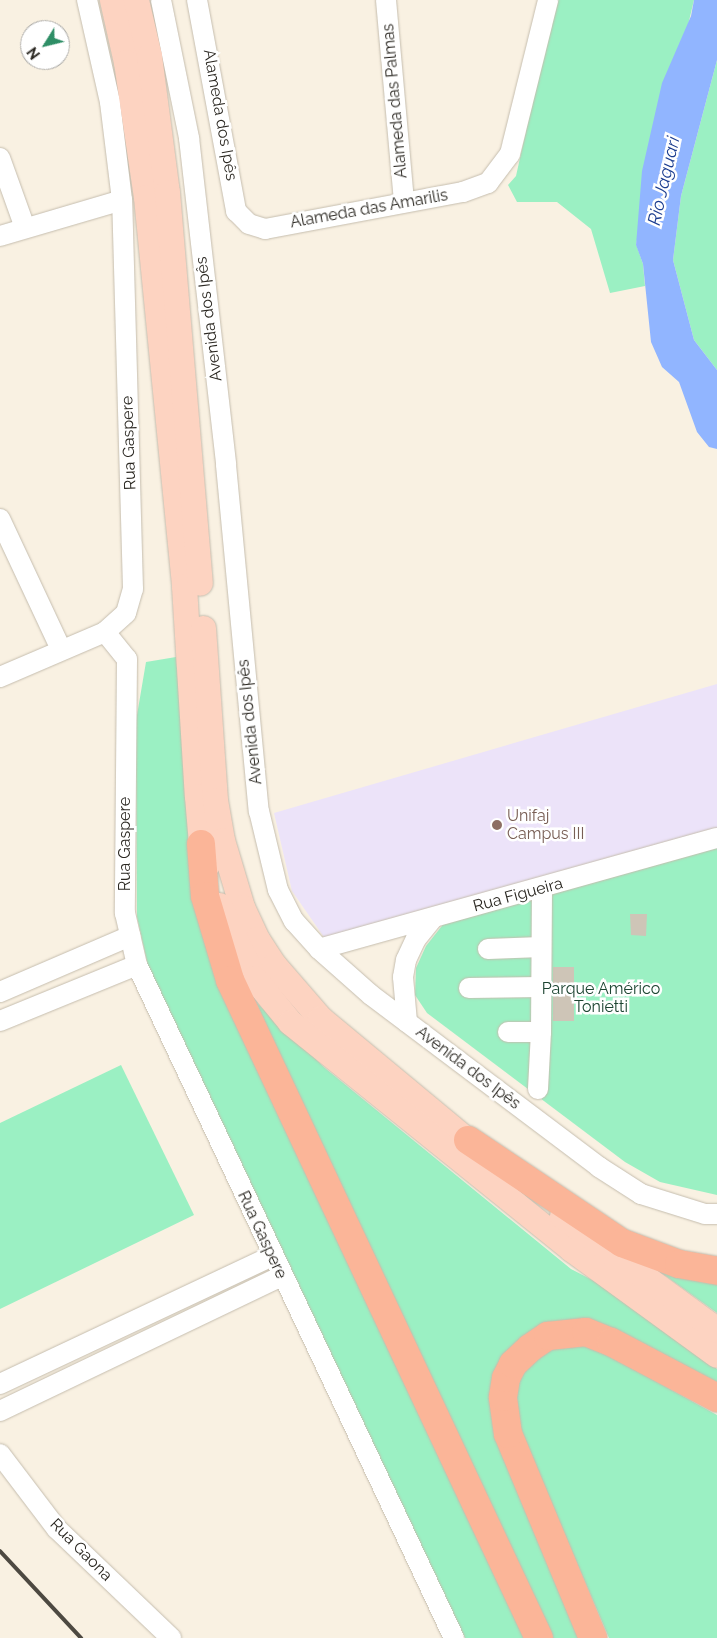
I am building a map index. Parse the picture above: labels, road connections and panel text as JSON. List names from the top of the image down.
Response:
{
  "streets": {
    "street": [
      "Alameda das Palmas",
      "Alameda dos Ipês",
      "Alameda das Amarilis",
      "Avenida dos Ipês",
      "Rua Gaspere",
      "Rua Figueira",
      "Rua Gaona"
    ]
  },
  "crossings": [
    ["Alameda das Palmas", "Alameda das Amarilis"],
    ["Alameda dos Ipês", "Alameda das Amarilis"],
    ["Avenida dos Ipês", "Rua Figueira"]
  ],
  "water": ["Rio Jaguari"],
  "parks": ["Parque Américo Tonietti"],
  "places": ["Unifaj Campus III"],
  "north": "bottom left"
}
